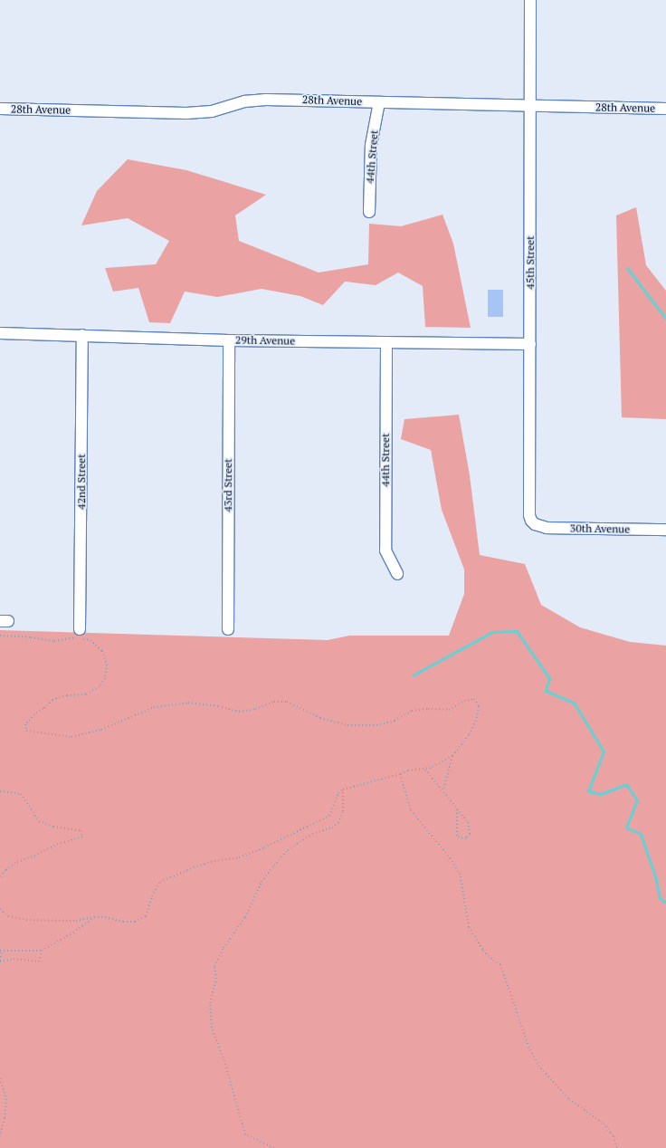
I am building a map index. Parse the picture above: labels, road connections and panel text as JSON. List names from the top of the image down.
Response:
{
  "streets": {
    "street": [
      "28th Avenue",
      "44th Street",
      "45th Street",
      "29th Avenue",
      "42nd Street",
      "43rd Street",
      "30th Avenue"
    ]
  },
  "crossings": [
    ["28th Avenue", "44th Street"],
    ["28th Avenue", "45th Street"],
    ["44th Street", "29th Avenue"],
    ["45th Street", "29th Avenue"],
    ["45th Street", "30th Avenue"],
    ["29th Avenue", "42nd Street"],
    ["29th Avenue", "43rd Street"]
  ]
}
